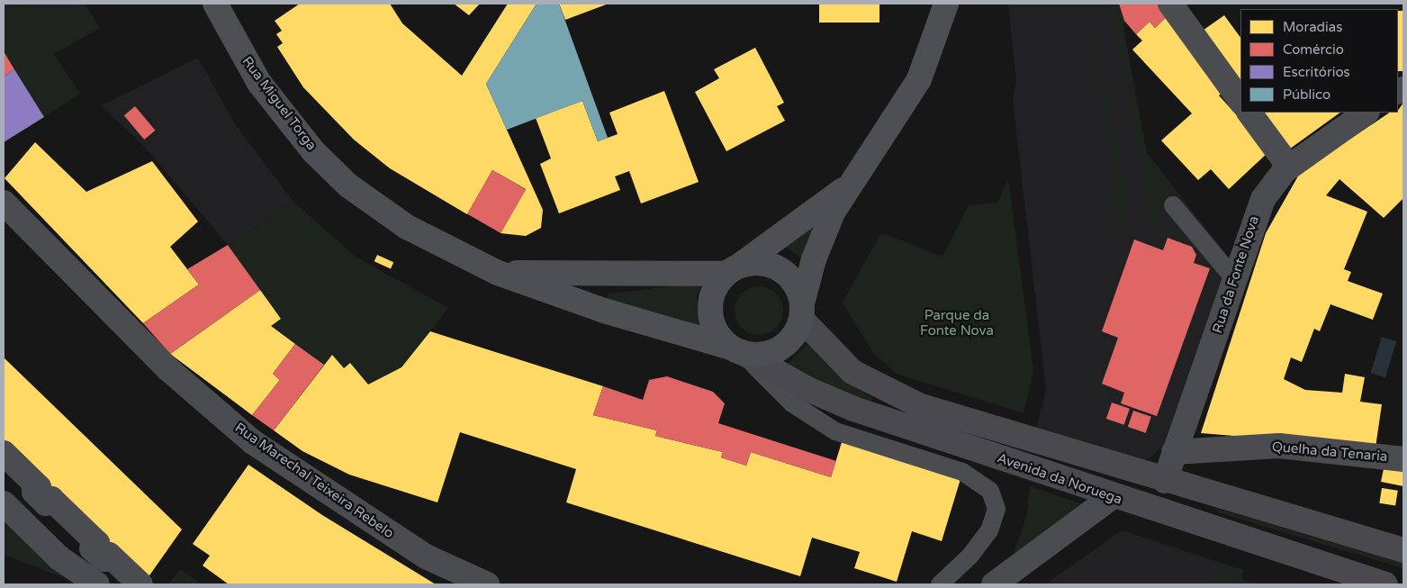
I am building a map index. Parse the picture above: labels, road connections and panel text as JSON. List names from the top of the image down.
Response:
{
  "streets": {
    "main road": ["Rua Miguel Torga", "Avenida da Noruega"],
    "street": ["Rua da Fonte Nova", "Quelha da Tenaria", "Rua Marechal Teixeira Rebelo"]
  },
  "crossings": [
    ["Rua Miguel Torga", "Avenida da Noruega"],
    ["Rua da Fonte Nova", "Quelha da Tenaria"],
    ["Rua da Fonte Nova", "Avenida da Noruega"]
  ],
  "parks": ["Parque da Fonte Nova"],
  "legend": [
    "Moradias",
    "Comércio",
    "Escritórios",
    "Público"
  ]
}
